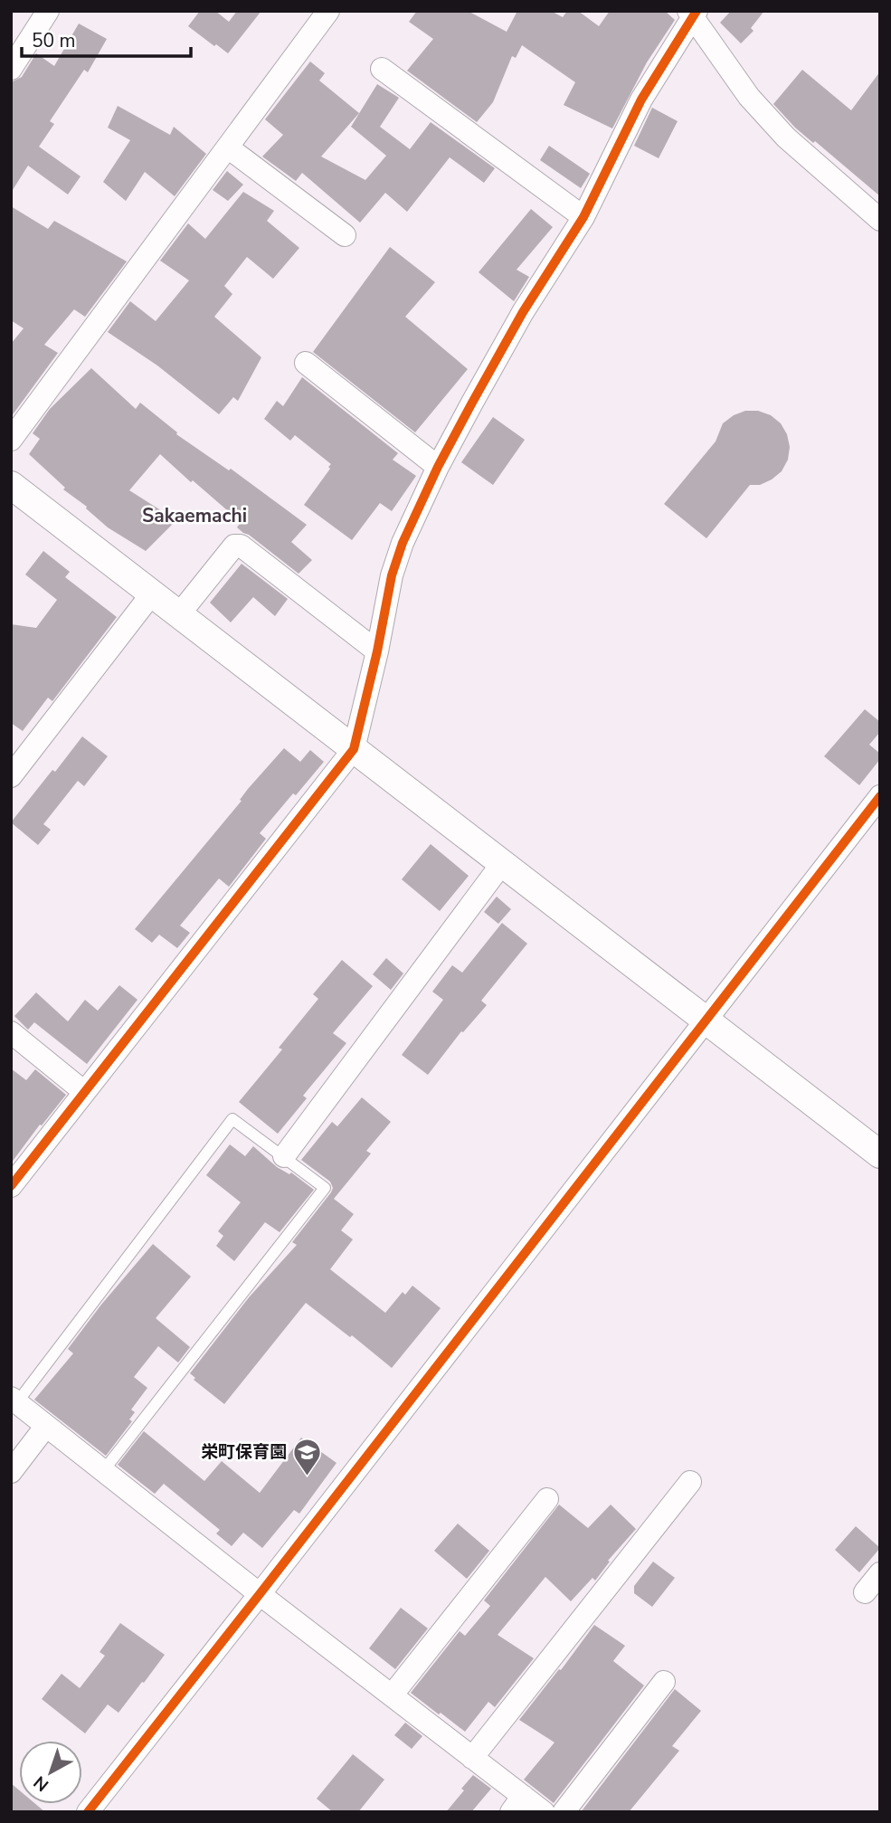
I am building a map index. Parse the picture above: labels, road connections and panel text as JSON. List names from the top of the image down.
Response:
{
  "districts": ["Sakaemachi"],
  "places": {
    "school or university": ["栄町保育園"]
  },
  "scale_bar": "50 m",
  "north": "bottom left"
}
